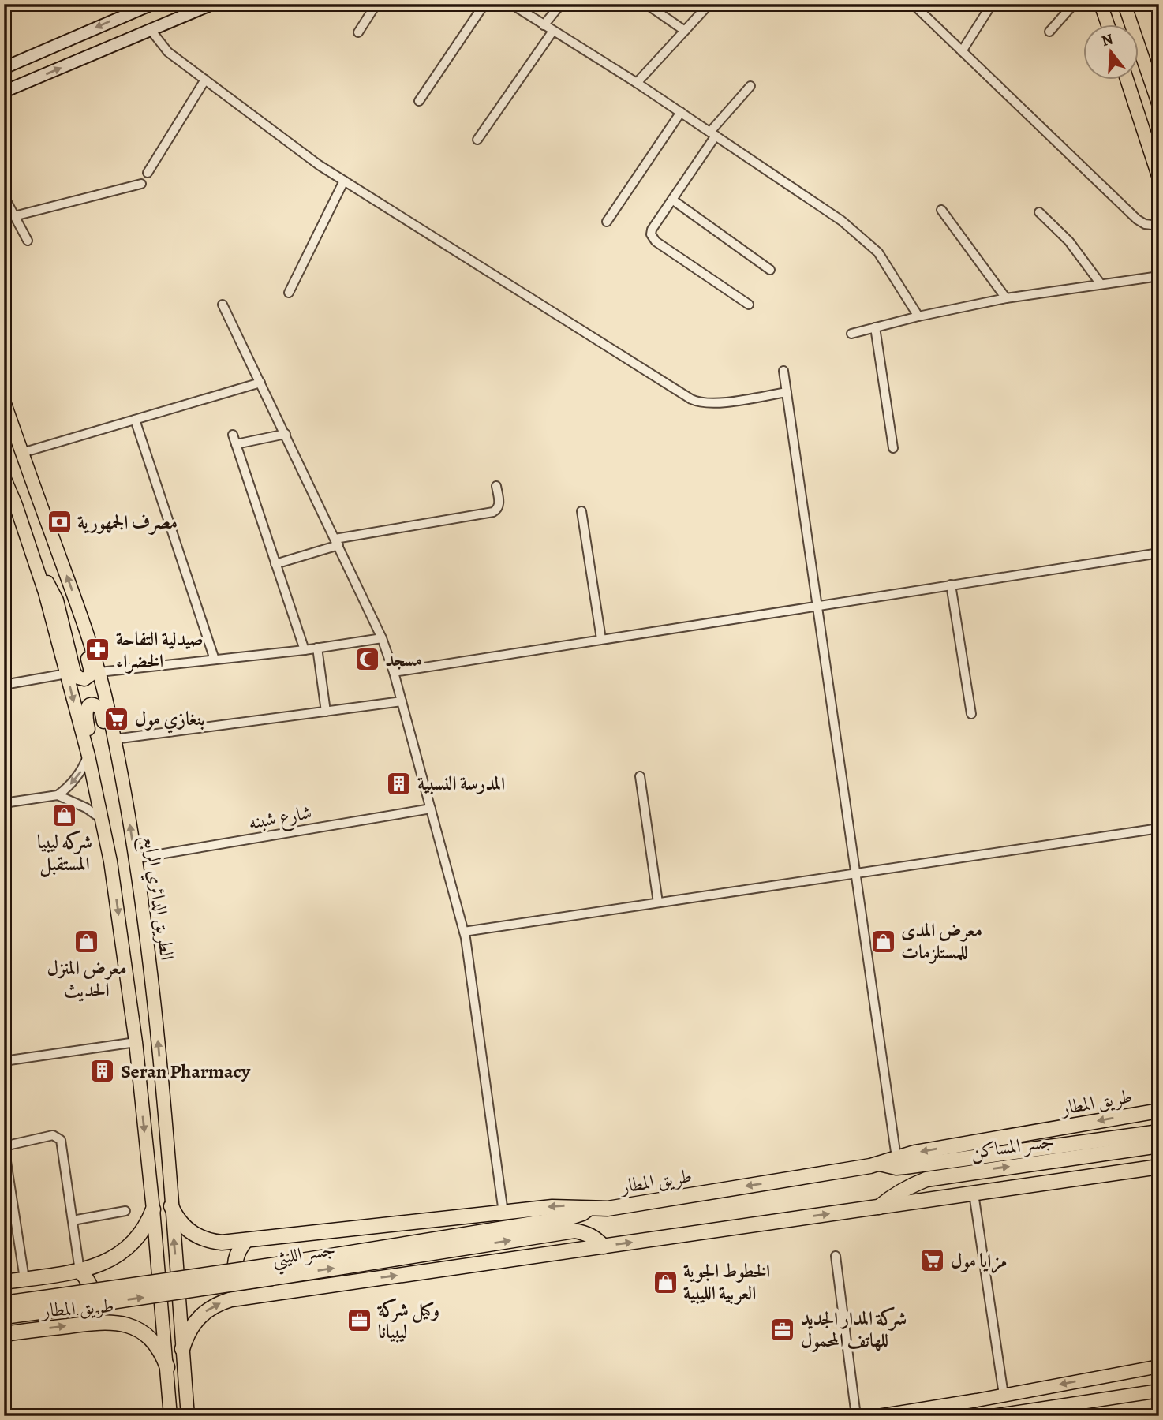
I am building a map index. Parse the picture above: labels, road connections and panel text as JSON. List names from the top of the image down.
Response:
{
  "streets": {
    "highway": ["طريق المطار", "جسر المساكن", "جسر الليثي"],
    "main road": ["الطريق الدائري الرابع"],
    "street": ["شارع شبنه"]
  },
  "crossings": [
    ["شارع شبنه", "الطريق الدائري الرابع"],
    ["الطريق الدائري الرابع", "طريق المطار"],
    ["طريق المطار", "جسر المساكن"],
    ["طريق المطار", "جسر الليثي"]
  ],
  "places": {
    "bank": ["مصرف الجمهورية"],
    "pharmacy": ["صيدلية التفاحة الخضراء"],
    "mosque": ["مسجد"],
    "supermarket": ["بنغازي مول", "مزايا مول"],
    "building": ["المدرسة النسبية", "Seran Pharmacy"],
    "shop": [
      "شركه ليبيا المستقبل",
      "معرض المنزل الحديث",
      "معرض المدى للمستلزمات",
      "الخطوط الجوية العربية الليبية"
    ],
    "office": ["وكيل شركة ليبيانا", "شركة المدار الجديد للهاتف المحمول"]
  },
  "north": "top"
}
